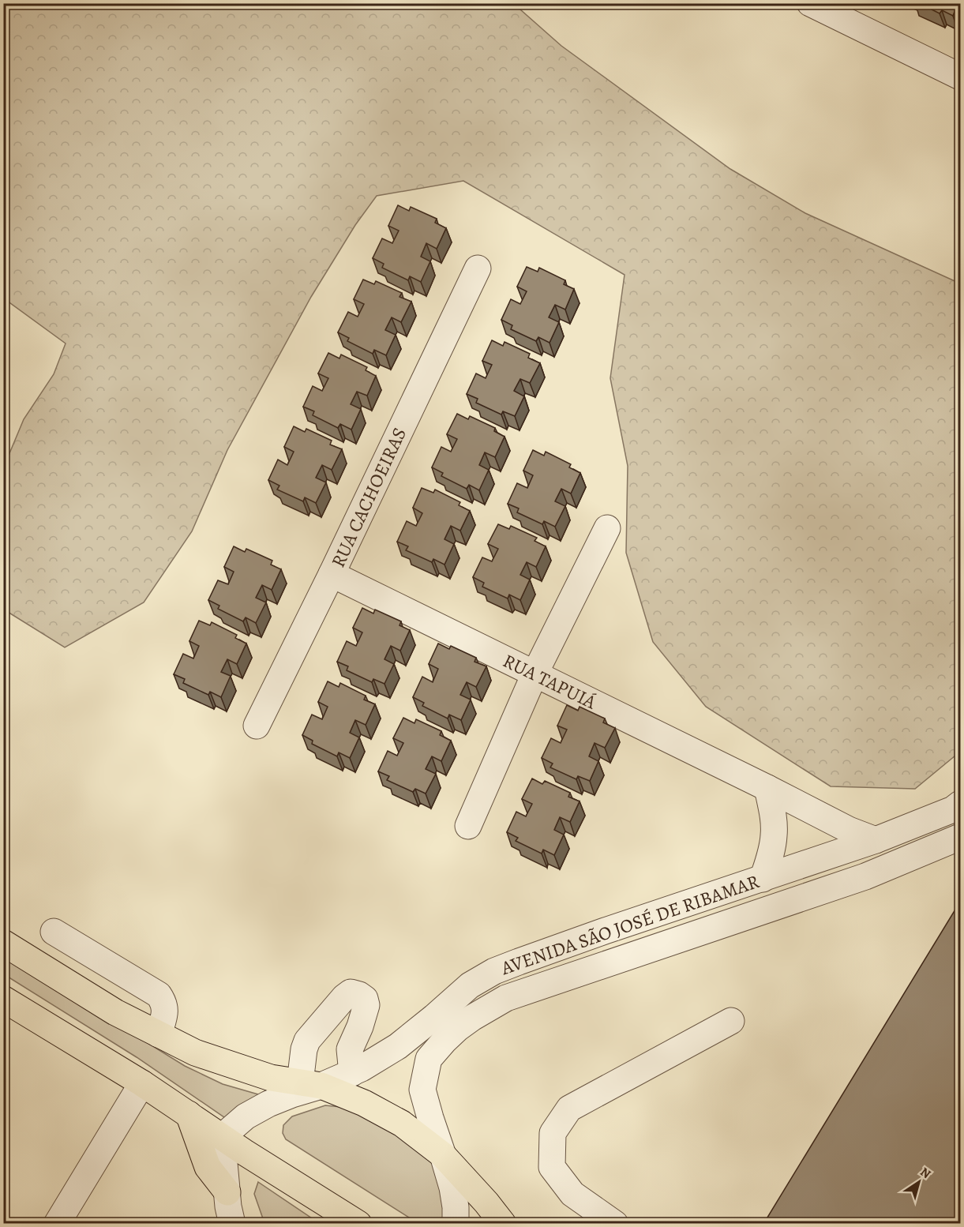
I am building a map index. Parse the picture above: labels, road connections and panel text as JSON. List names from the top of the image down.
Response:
{
  "streets": {
    "street": ["RUA CACHOEIRAS", "RUA TAPUIÁ", "AVENIDA SÃO JOSÉ DE RIBAMAR"]
  },
  "crossings": [
    ["RUA CACHOEIRAS", "RUA TAPUIÁ"],
    ["RUA TAPUIÁ", "AVENIDA SÃO JOSÉ DE RIBAMAR"]
  ],
  "north": "top right"
}
